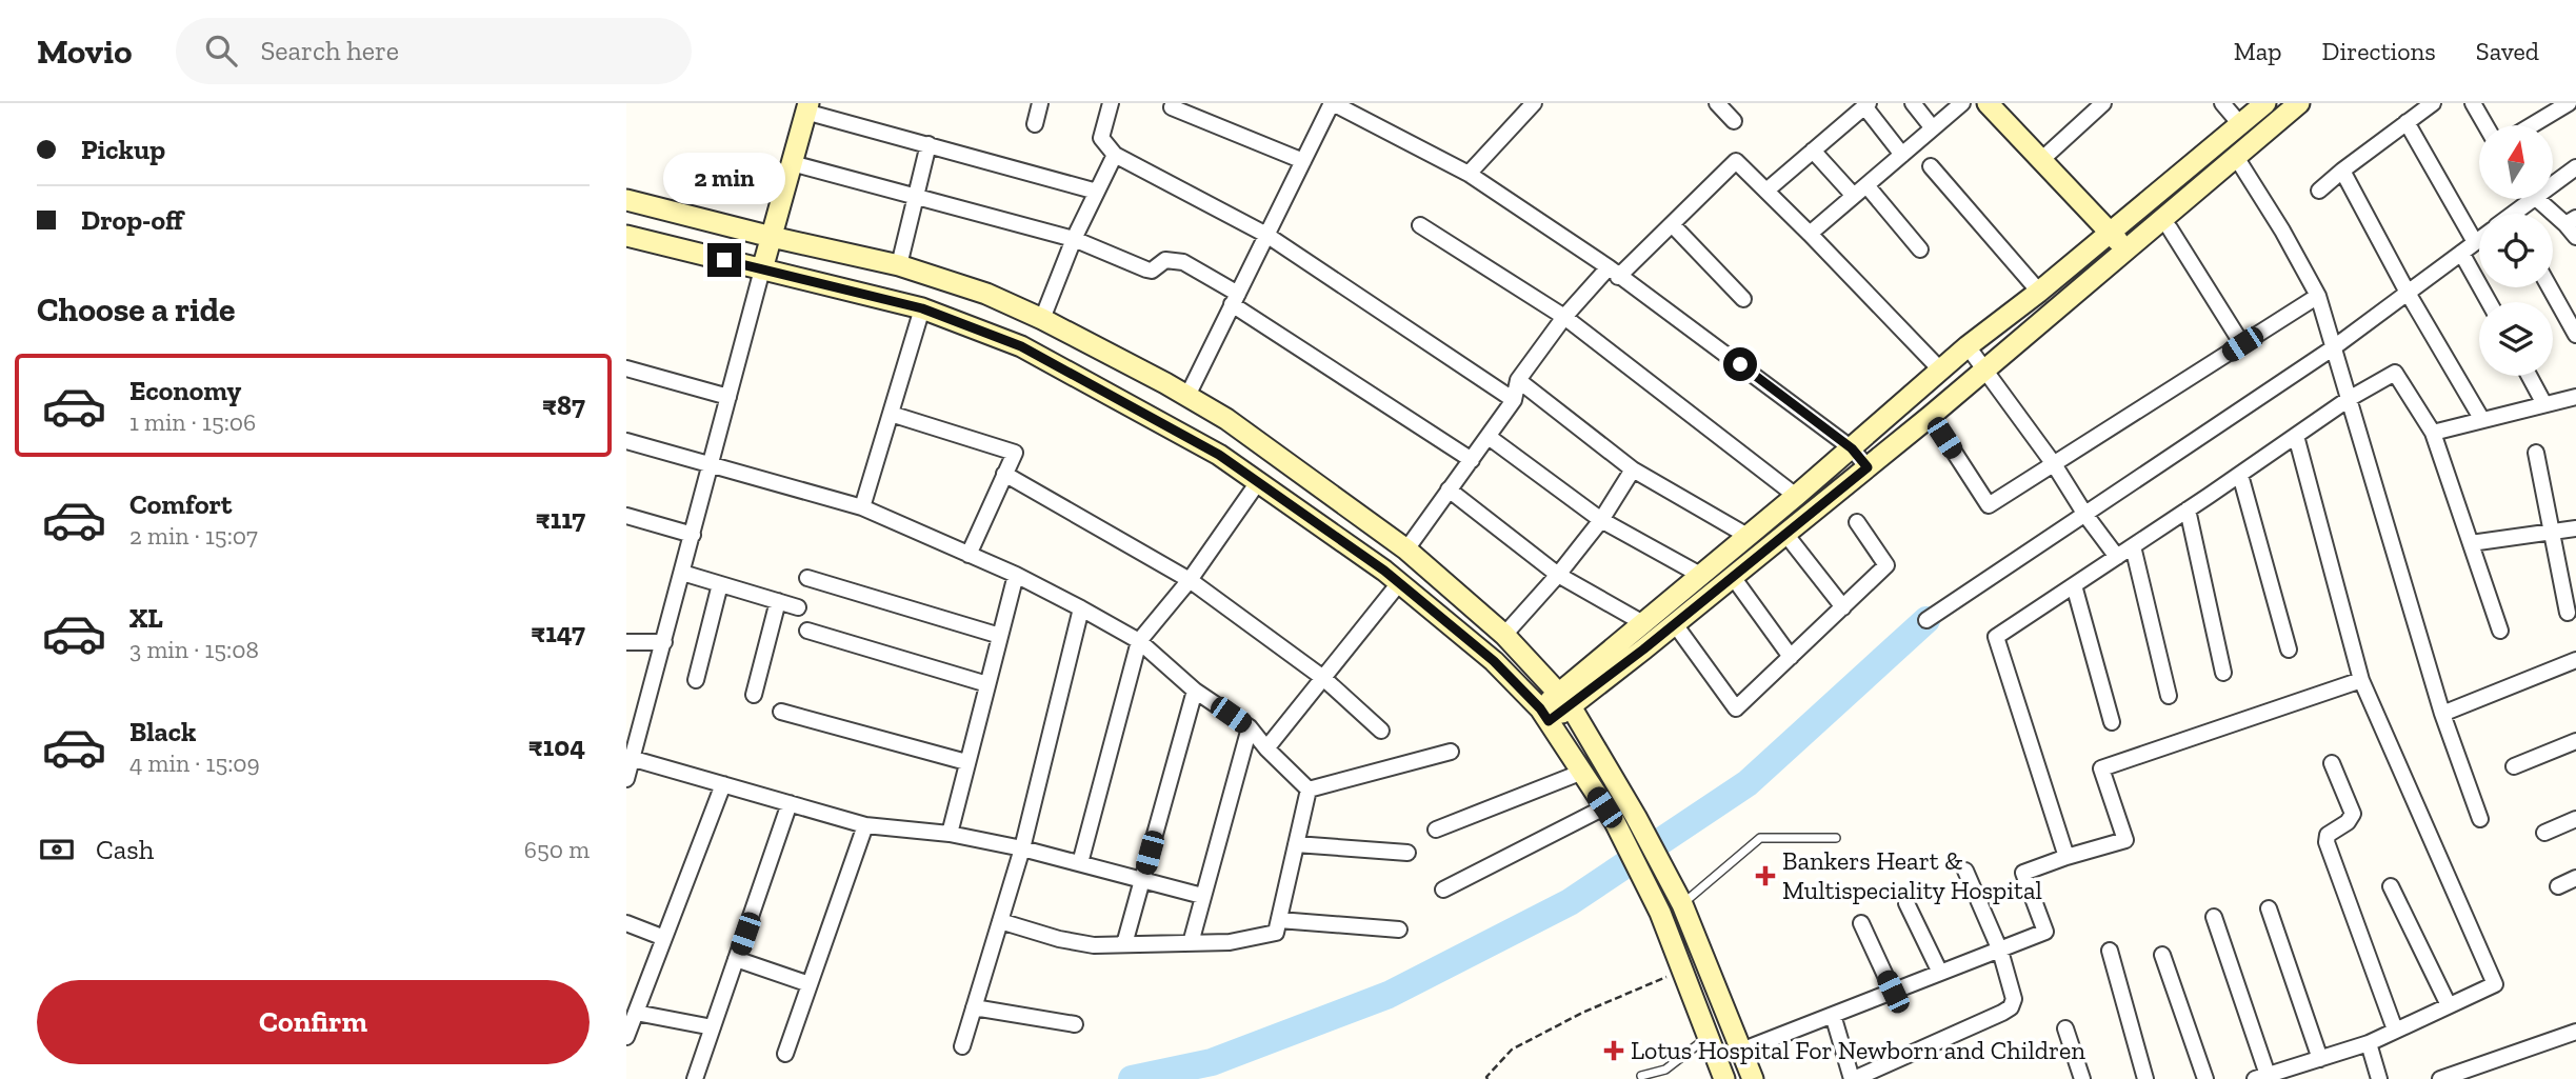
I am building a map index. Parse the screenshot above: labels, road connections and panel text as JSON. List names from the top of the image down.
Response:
{
  "places": {
    "health": ["Bankers Heart & Multispeciality Hospital", "Lotus Hospital For Newborn and Children"]
  },
  "north": "top",
  "page": {
    "header": "Movio",
    "search": "Search here",
    "nav": ["Map", "Directions", "Saved"],
    "banner": ["Pickup", "Drop-off"],
    "bubble": "2 min",
    "heading": "Choose a ride",
    "list": [
      {
        "name": "Economy",
        "note": "1 min · 15:06",
        "value": "₹87"
      },
      {
        "name": "Comfort",
        "note": "2 min · 15:07",
        "value": "₹117"
      },
      {
        "name": "XL",
        "note": "3 min · 15:08",
        "value": "₹147"
      },
      {
        "name": "Black",
        "note": "4 min · 15:09",
        "value": "₹104"
      }
    ],
    "pay": ["Cash", "650 m"],
    "buttons": "Confirm"
  }
}
